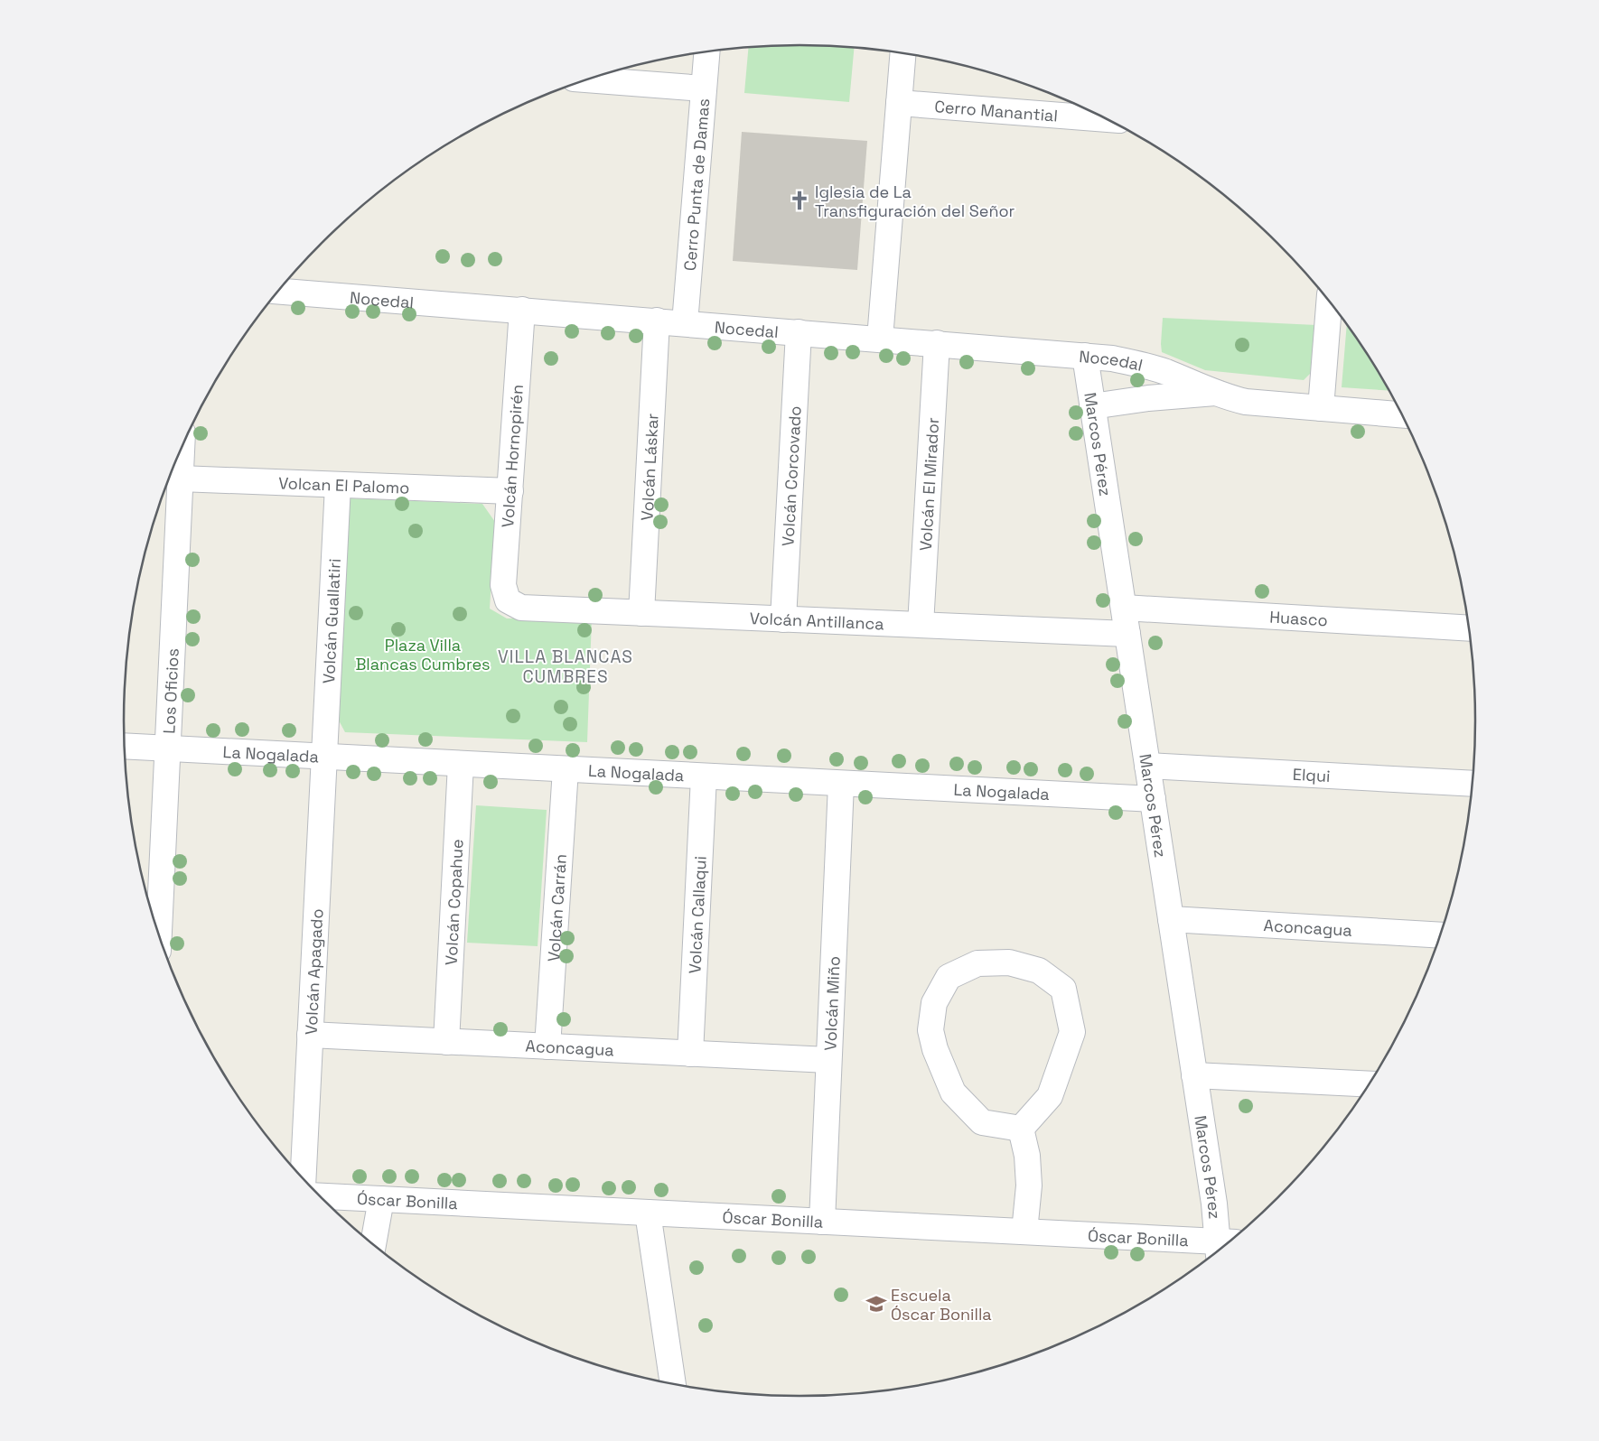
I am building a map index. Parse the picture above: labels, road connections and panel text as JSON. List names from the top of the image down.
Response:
{
  "streets": {
    "street": [
      "Cerro Manantial",
      "Cerro Punta de Damas",
      "Nocedal",
      "Marcos Pérez",
      "Volcán Hornopirén",
      "Volcán Láskar",
      "Volcán Corcovado",
      "Volcán El Mirador",
      "Volcan El Palomo",
      "Huasco",
      "Volcán Antillanca",
      "Volcán Guallatiri",
      "Los Oficios",
      "La Nogalada",
      "Elqui",
      "Volcán Copahue",
      "Volcán Carrán",
      "Volcán Callaqui",
      "Aconcagua",
      "Volcán Apagado",
      "Volcán Miño",
      "Óscar Bonilla"
    ]
  },
  "crossings": [
    ["Cerro Punta de Damas", "Nocedal"],
    ["Nocedal", "Marcos Pérez"],
    ["Nocedal", "Volcán Hornopirén"],
    ["Nocedal", "Volcán Láskar"],
    ["Nocedal", "Volcán Corcovado"],
    ["Nocedal", "Volcán El Mirador"],
    ["Marcos Pérez", "Huasco"],
    ["Marcos Pérez", "Volcán Antillanca"],
    ["Marcos Pérez", "La Nogalada"],
    ["Marcos Pérez", "Elqui"],
    ["Marcos Pérez", "Aconcagua"],
    ["Volcán Hornopirén", "Volcan El Palomo"],
    ["Volcán Hornopirén", "Volcán Antillanca"],
    ["Volcán Láskar", "Volcán Antillanca"],
    ["Volcán Corcovado", "Volcán Antillanca"],
    ["Volcán El Mirador", "Volcán Antillanca"],
    ["Volcan El Palomo", "Volcán Guallatiri"],
    ["Volcan El Palomo", "Los Oficios"],
    ["Volcán Guallatiri", "La Nogalada"],
    ["Volcán Guallatiri", "Volcán Apagado"],
    ["Los Oficios", "La Nogalada"],
    ["La Nogalada", "Volcán Copahue"],
    ["La Nogalada", "Volcán Carrán"],
    ["La Nogalada", "Volcán Callaqui"],
    ["La Nogalada", "Volcán Apagado"],
    ["La Nogalada", "Volcán Miño"],
    ["Volcán Copahue", "Aconcagua"],
    ["Volcán Carrán", "Aconcagua"],
    ["Volcán Callaqui", "Aconcagua"],
    ["Aconcagua", "Volcán Apagado"],
    ["Aconcagua", "Volcán Miño"],
    ["Volcán Miño", "Óscar Bonilla"]
  ],
  "districts": ["VILLA BLANCAS CUMBRES"],
  "parks": ["Plaza Villa Blancas Cumbres"],
  "places": {
    "church": ["Iglesia de La Transfiguración del Señor"],
    "school or university": ["Escuela Óscar Bonilla"]
  }
}
